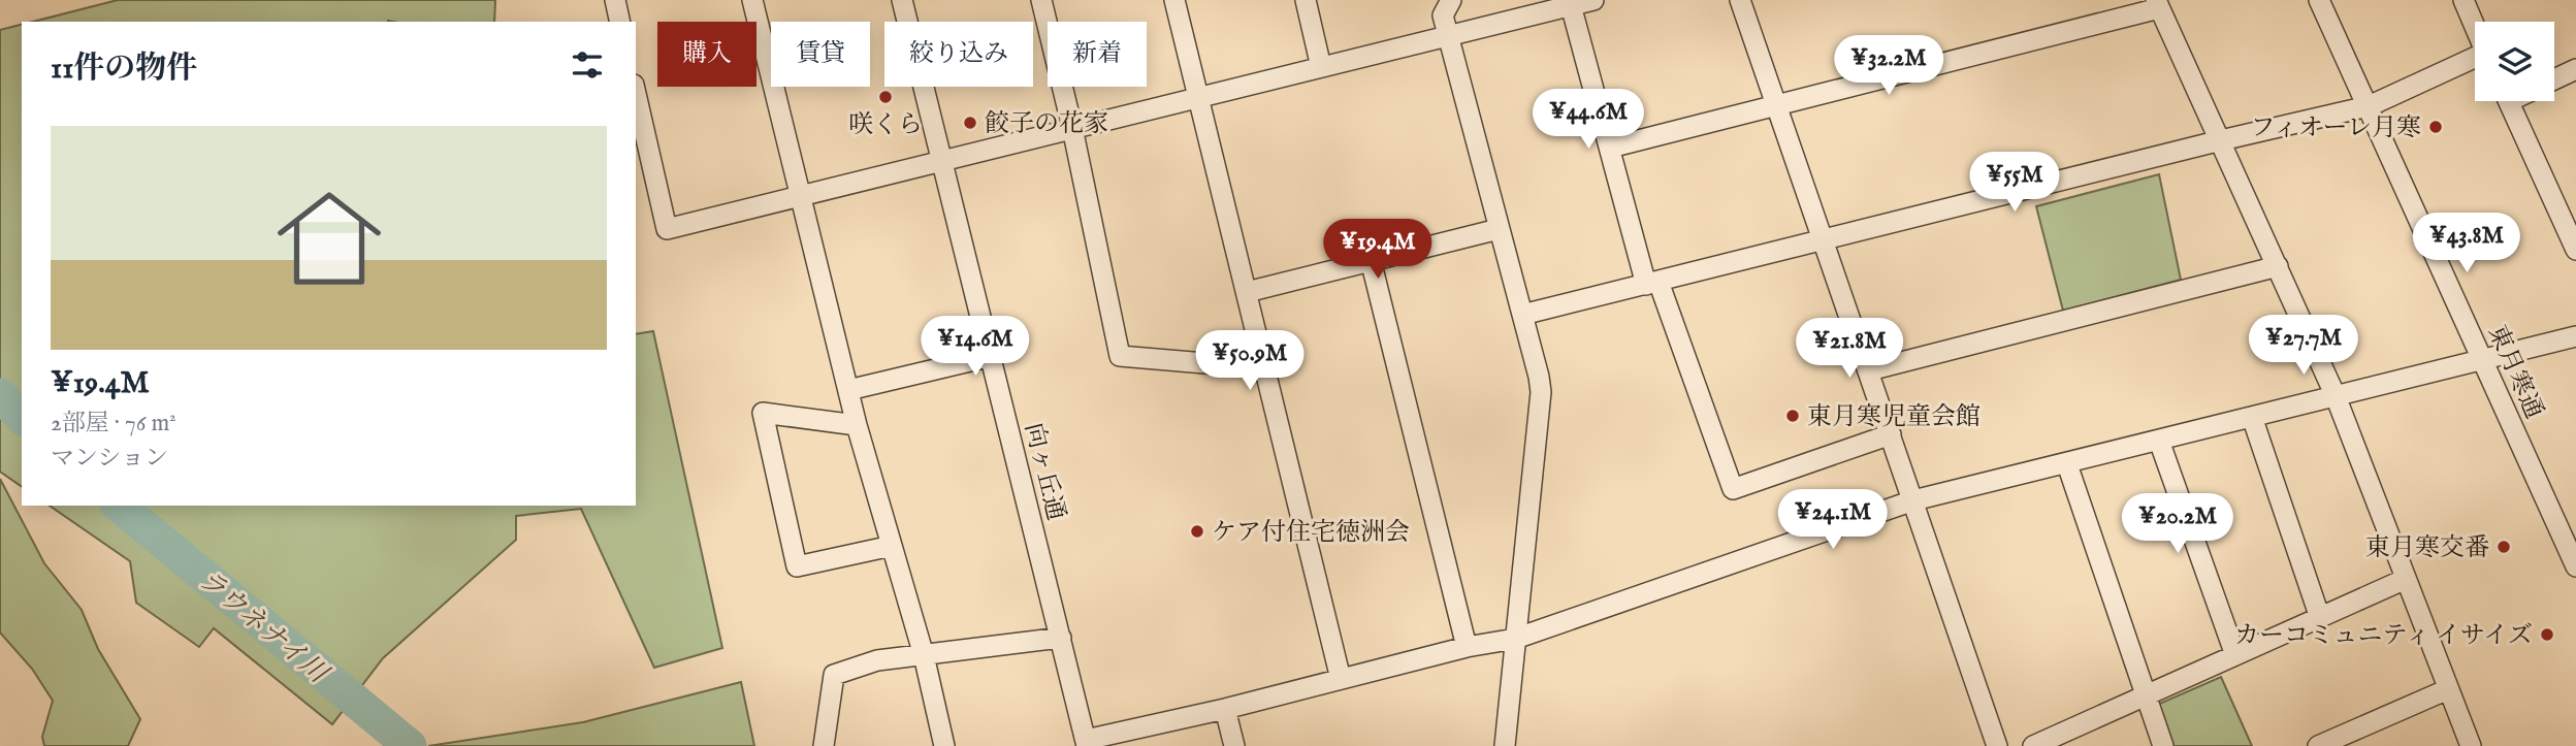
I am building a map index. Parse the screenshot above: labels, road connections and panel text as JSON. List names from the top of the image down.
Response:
{
  "streets": {
    "street": ["東月寒通", "向ヶ丘通"]
  },
  "water": ["ラウネナイ川"],
  "places": [
    "咲くら",
    "餃子の花家",
    "フィオーレ月寒",
    "東月寒児童会館",
    "ケア付住宅徳洲会",
    "東月寒交番",
    "カーコミュニティ イサイズ"
  ],
  "page": {
    "chip": [
      "購入",
      "賃貸",
      "絞り込み",
      "新着"
    ],
    "heading": "11件の物件",
    "price": [
      "¥32.2M",
      "¥44.6M",
      "¥55M",
      "¥43.8M",
      "¥19.4M",
      "¥27.7M",
      "¥14.6M",
      "¥21.8M",
      "¥50.9M",
      "¥24.1M",
      "¥20.2M"
    ],
    "list": [
      {
        "name": "¥19.4M",
        "note": "2部屋 · 76 m² · マンション"
      }
    ]
  }
}
